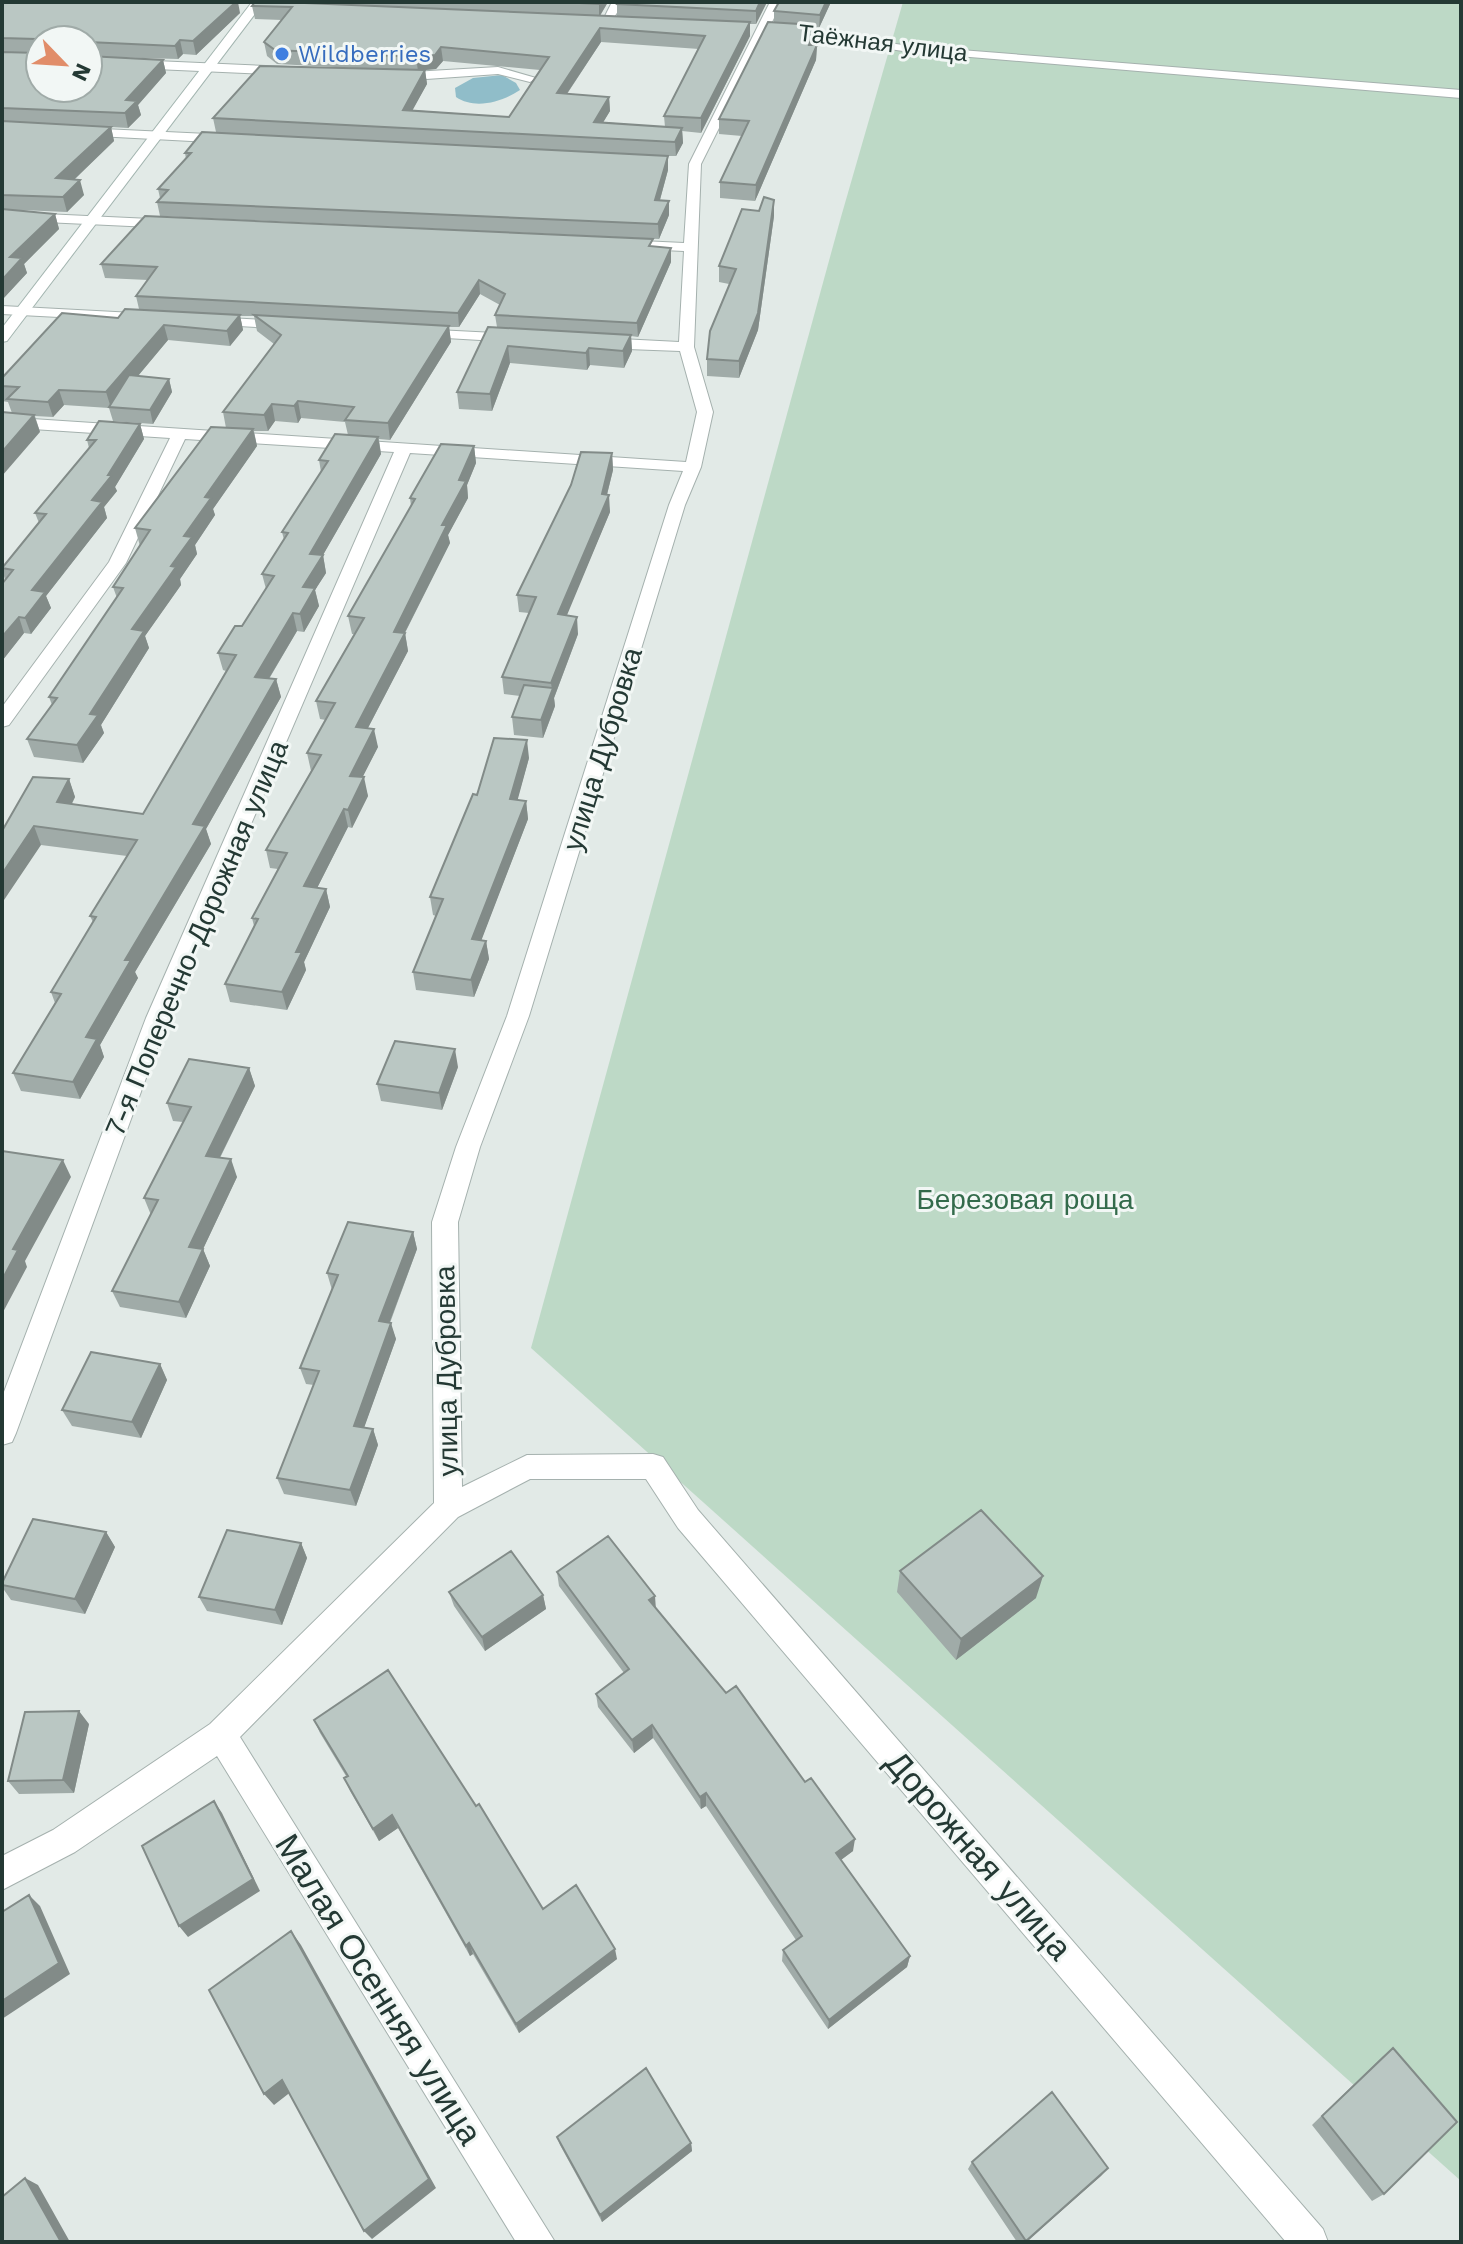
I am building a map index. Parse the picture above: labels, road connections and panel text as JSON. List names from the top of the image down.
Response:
{
  "streets": {
    "street": [
      "Таёжная улица",
      "улица Дубровка",
      "7-я Поперечно-Дорожная улица",
      "Дорожная улица",
      "Малая Осенняя улица"
    ]
  },
  "crossings": [
    ["Таёжная улица", "улица Дубровка"],
    ["улица Дубровка", "Дорожная улица"]
  ],
  "parks": ["Березовая роща"],
  "places": ["Wildberries"],
  "north": "bottom right"
}
